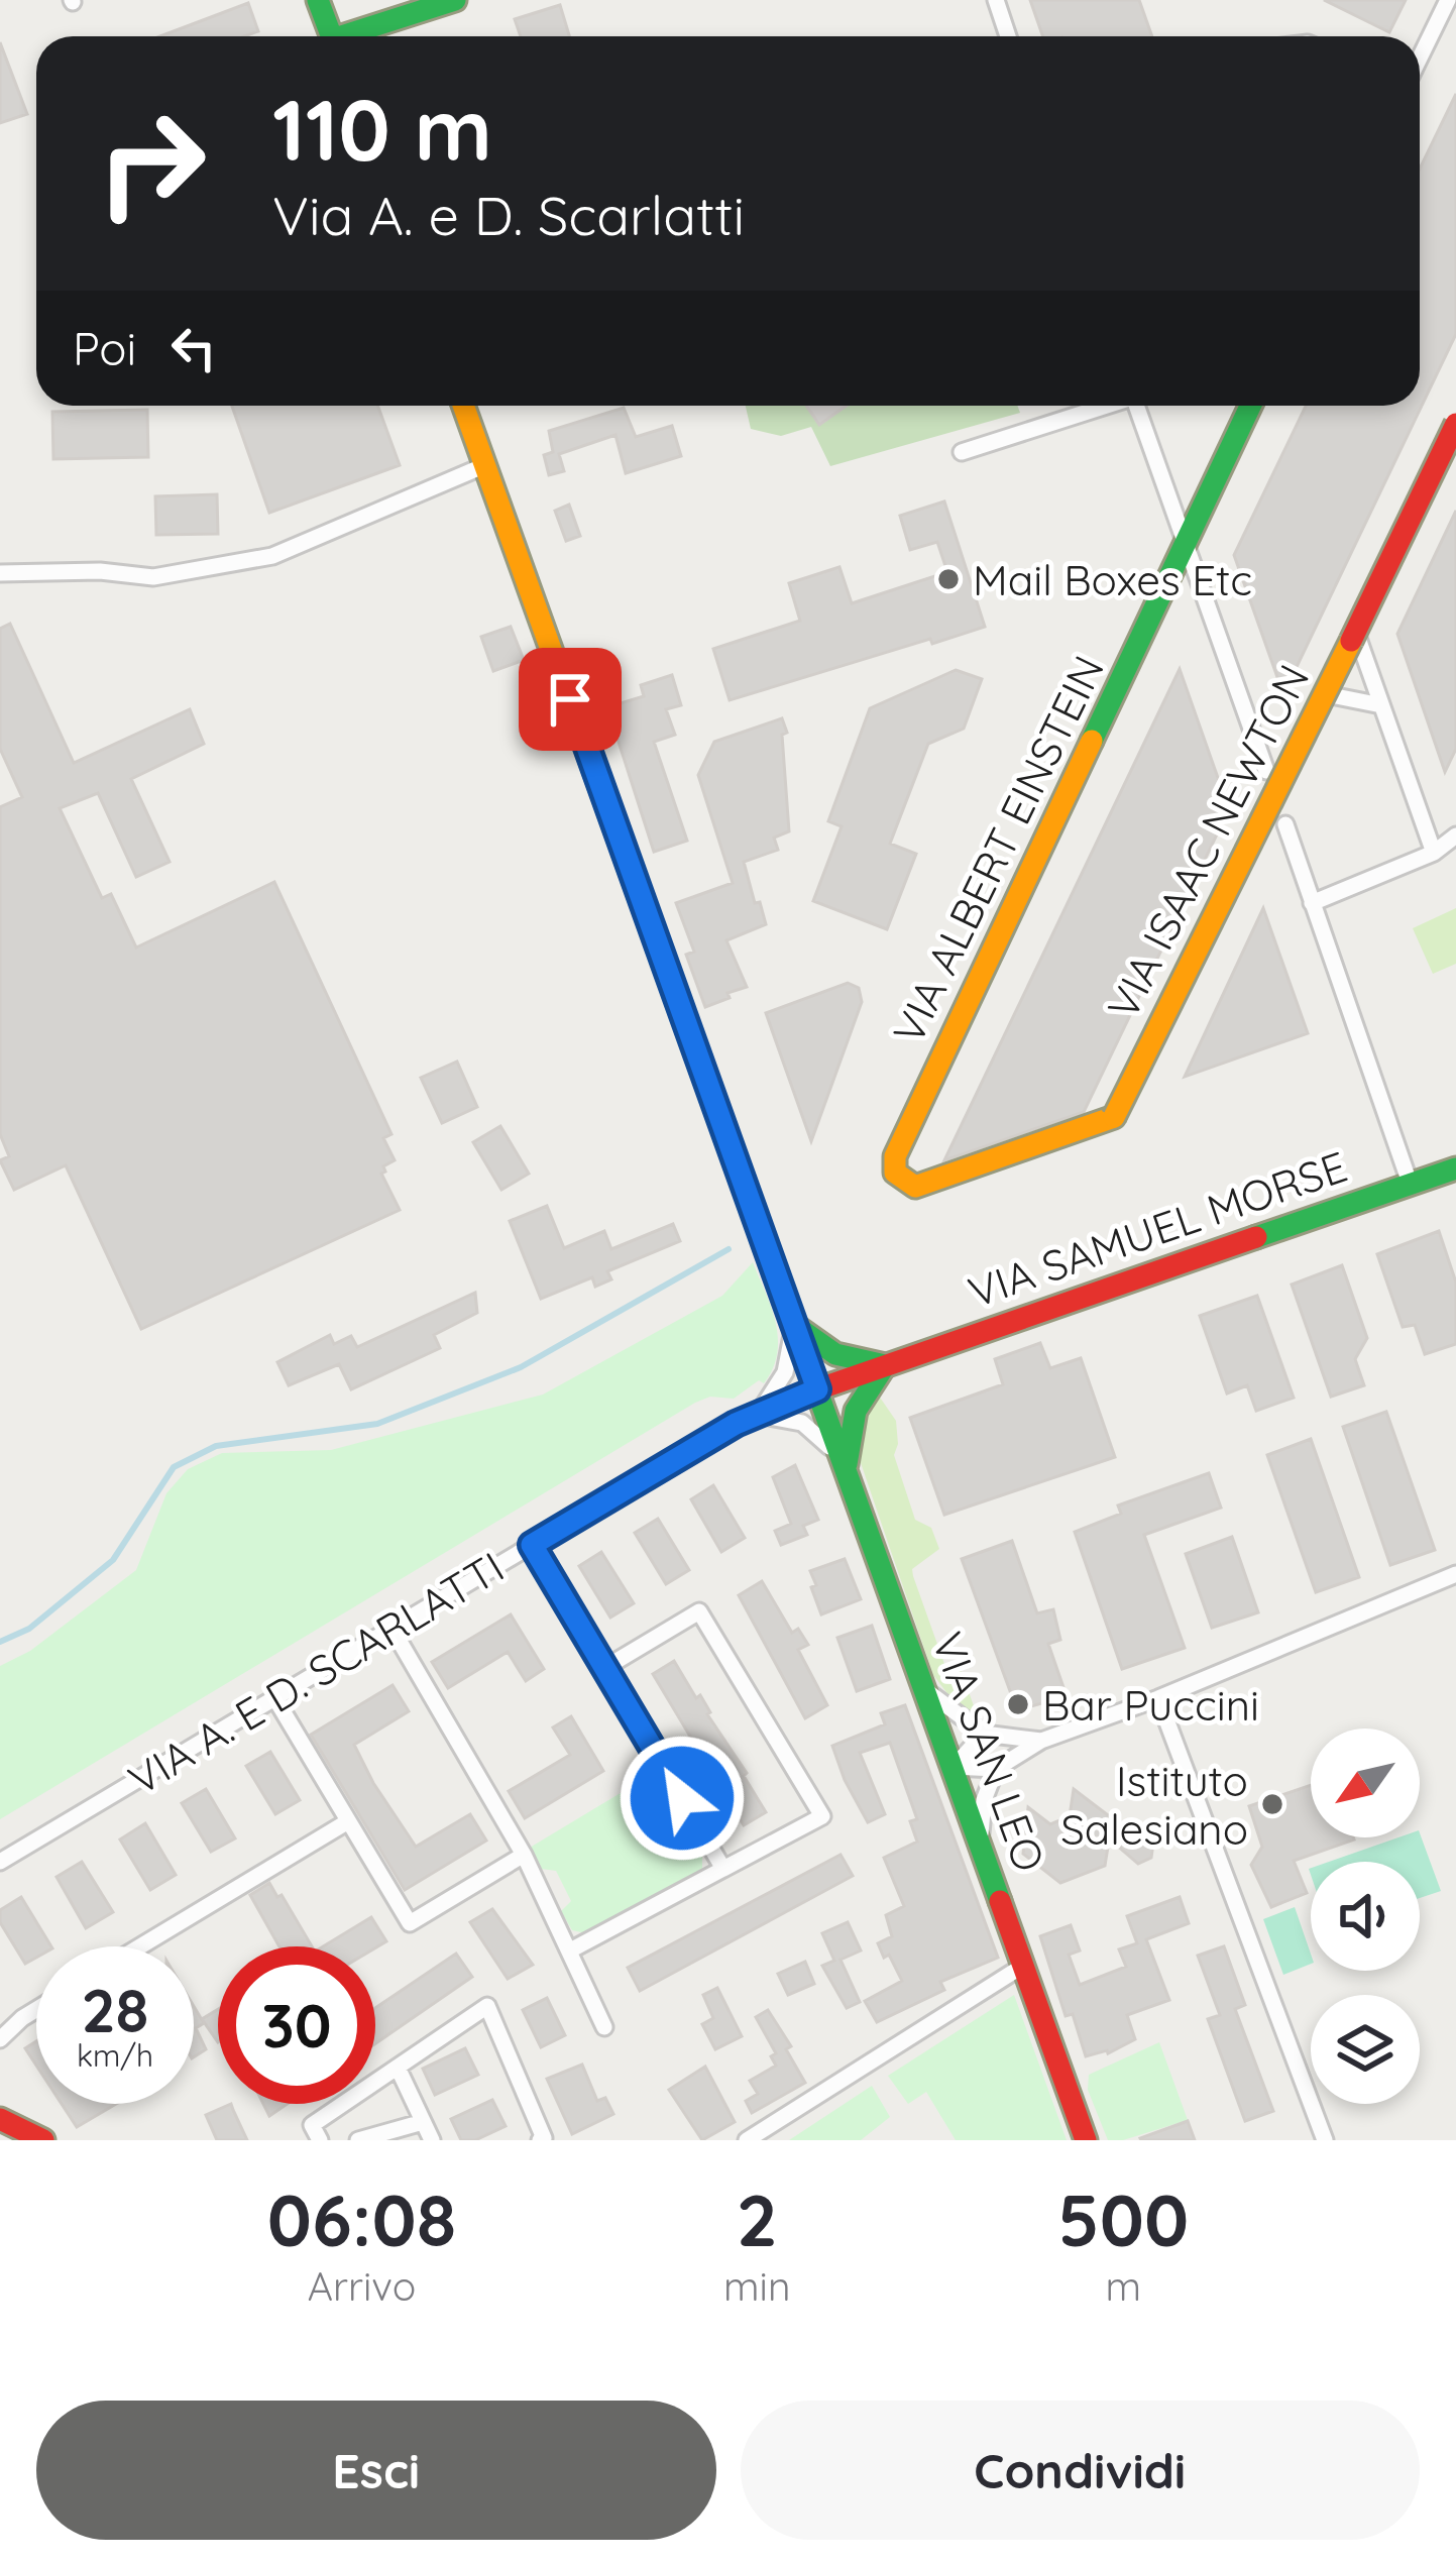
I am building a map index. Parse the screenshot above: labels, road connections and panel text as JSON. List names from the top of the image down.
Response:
{
  "streets": {
    "street": [
      "VIA ISAAC NEWTON",
      "VIA ALBERT EINSTEIN",
      "VIA SAMUEL MORSE",
      "VIA A. E D. SCARLATTI",
      "VIA SAN LEO"
    ]
  },
  "crossings": [
    ["VIA ISAAC NEWTON", "VIA ALBERT EINSTEIN"],
    ["VIA SAMUEL MORSE", "VIA A. E D. SCARLATTI"],
    ["VIA SAMUEL MORSE", "VIA SAN LEO"],
    ["VIA A. E D. SCARLATTI", "VIA SAN LEO"]
  ],
  "places": ["Mail Boxes Etc", "Bar Puccini", "Istituto Salesiano"],
  "north": "bottom left",
  "page": {
    "turn": ["110 m", "Via A. e D. Scarlatti"],
    "then": "Poi",
    "speed": "28 km/h",
    "limit": "30",
    "eta": [
      "06:08",
      "Arrivo",
      "2",
      "min",
      "500",
      "m"
    ],
    "buttons": ["Esci", "Condividi"]
  }
}
